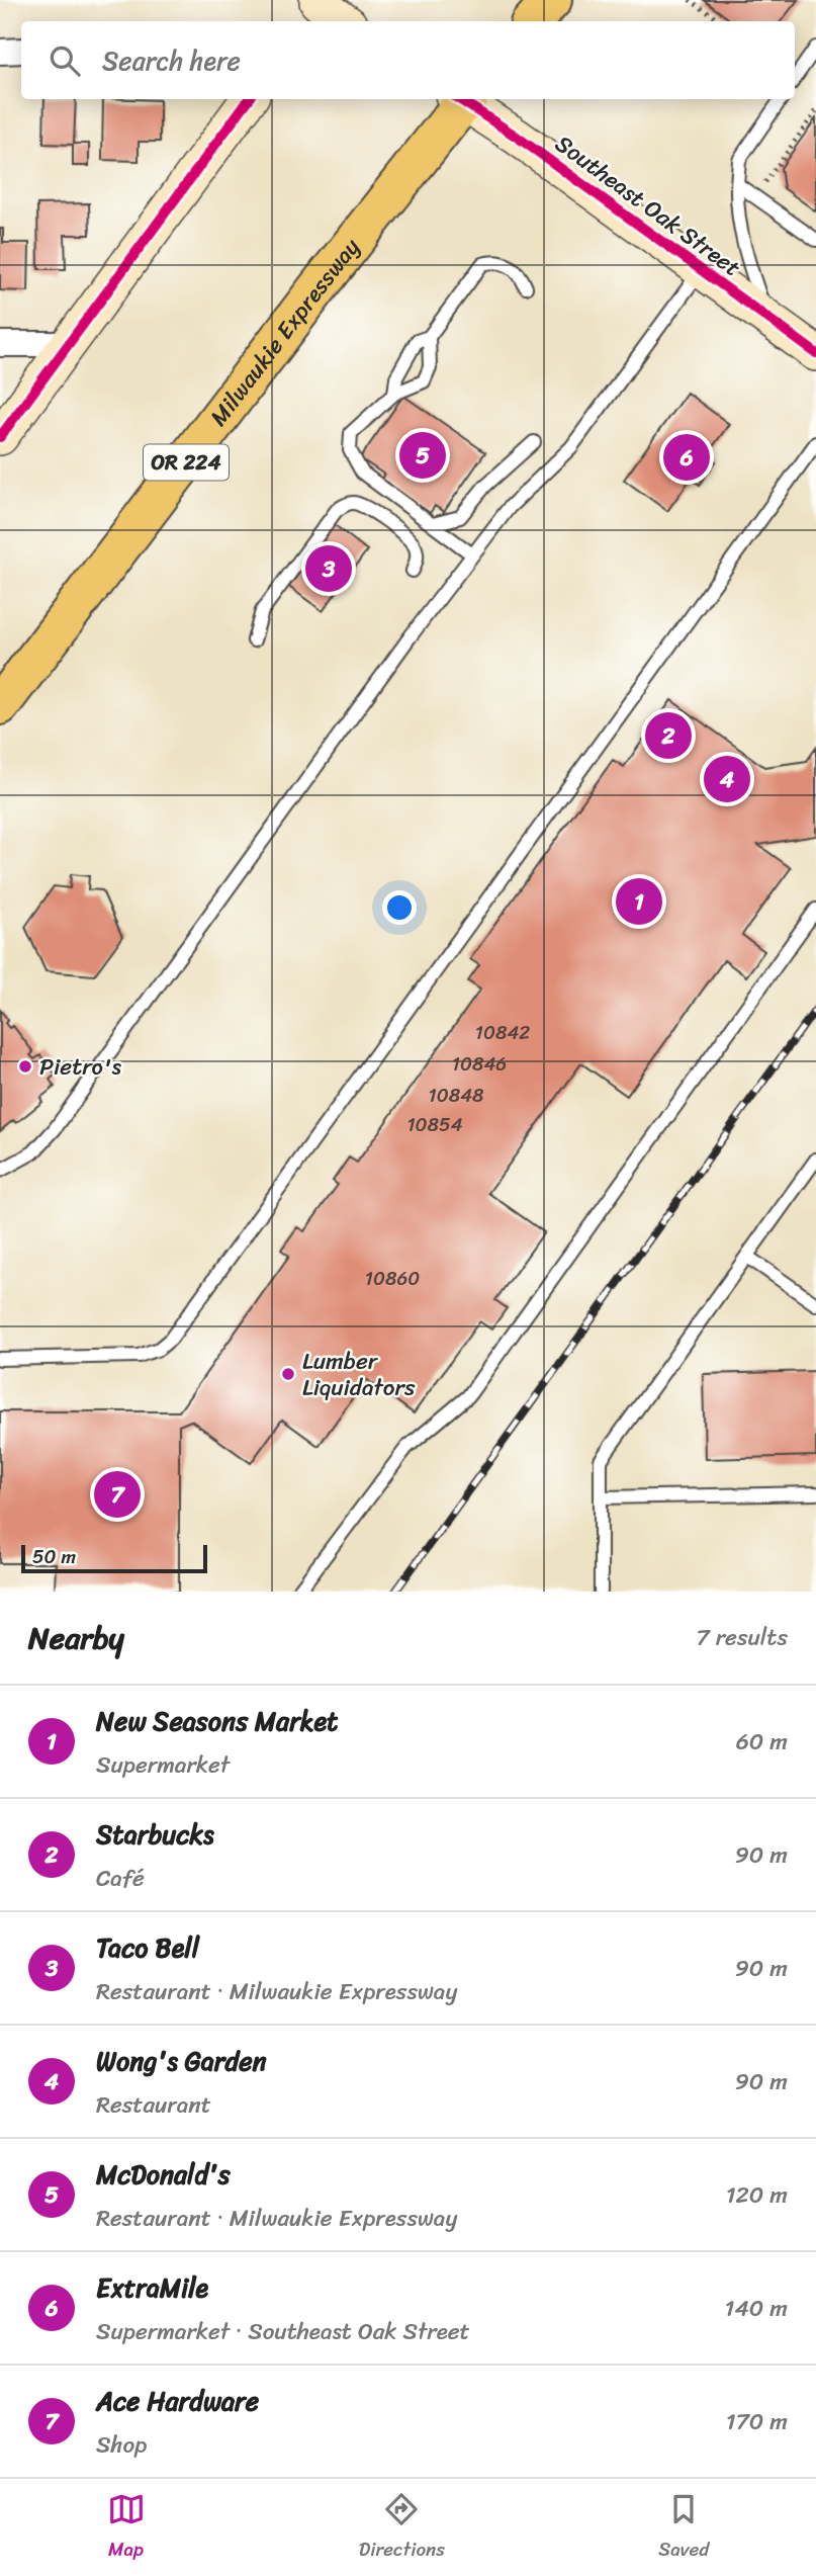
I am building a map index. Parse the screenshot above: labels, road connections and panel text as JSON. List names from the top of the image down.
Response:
{
  "streets": {
    "highway": ["Milwaukie Expressway", "OR 224"],
    "street": ["Southeast Oak Street"]
  },
  "places": ["Pietro's", "Lumber Liquidators"],
  "house_numbers": [
    "10842",
    "10846",
    "10848",
    "10854",
    "10860"
  ],
  "scale_bar": "50 m",
  "page": {
    "search": "Search here",
    "pins": [
      "5",
      "6",
      "3",
      "2",
      "4",
      "1",
      "7"
    ],
    "scale": "50 m",
    "heading": ["Nearby", "7 results"],
    "list": [
      {
        "mark": "1",
        "name": "New Seasons Market",
        "note": "Supermarket",
        "value": "60 m"
      },
      {
        "mark": "2",
        "name": "Starbucks",
        "note": "Café",
        "value": "90 m"
      },
      {
        "mark": "3",
        "name": "Taco Bell",
        "note": "Restaurant · Milwaukie Expressway",
        "value": "90 m"
      },
      {
        "mark": "4",
        "name": "Wong's Garden",
        "note": "Restaurant",
        "value": "90 m"
      },
      {
        "mark": "5",
        "name": "McDonald's",
        "note": "Restaurant · Milwaukie Expressway",
        "value": "120 m"
      },
      {
        "mark": "6",
        "name": "ExtraMile",
        "note": "Supermarket · Southeast Oak Street",
        "value": "140 m"
      },
      {
        "mark": "7",
        "name": "Ace Hardware",
        "note": "Shop",
        "value": "170 m"
      }
    ],
    "nav": ["Map", "Directions", "Saved"]
  }
}
